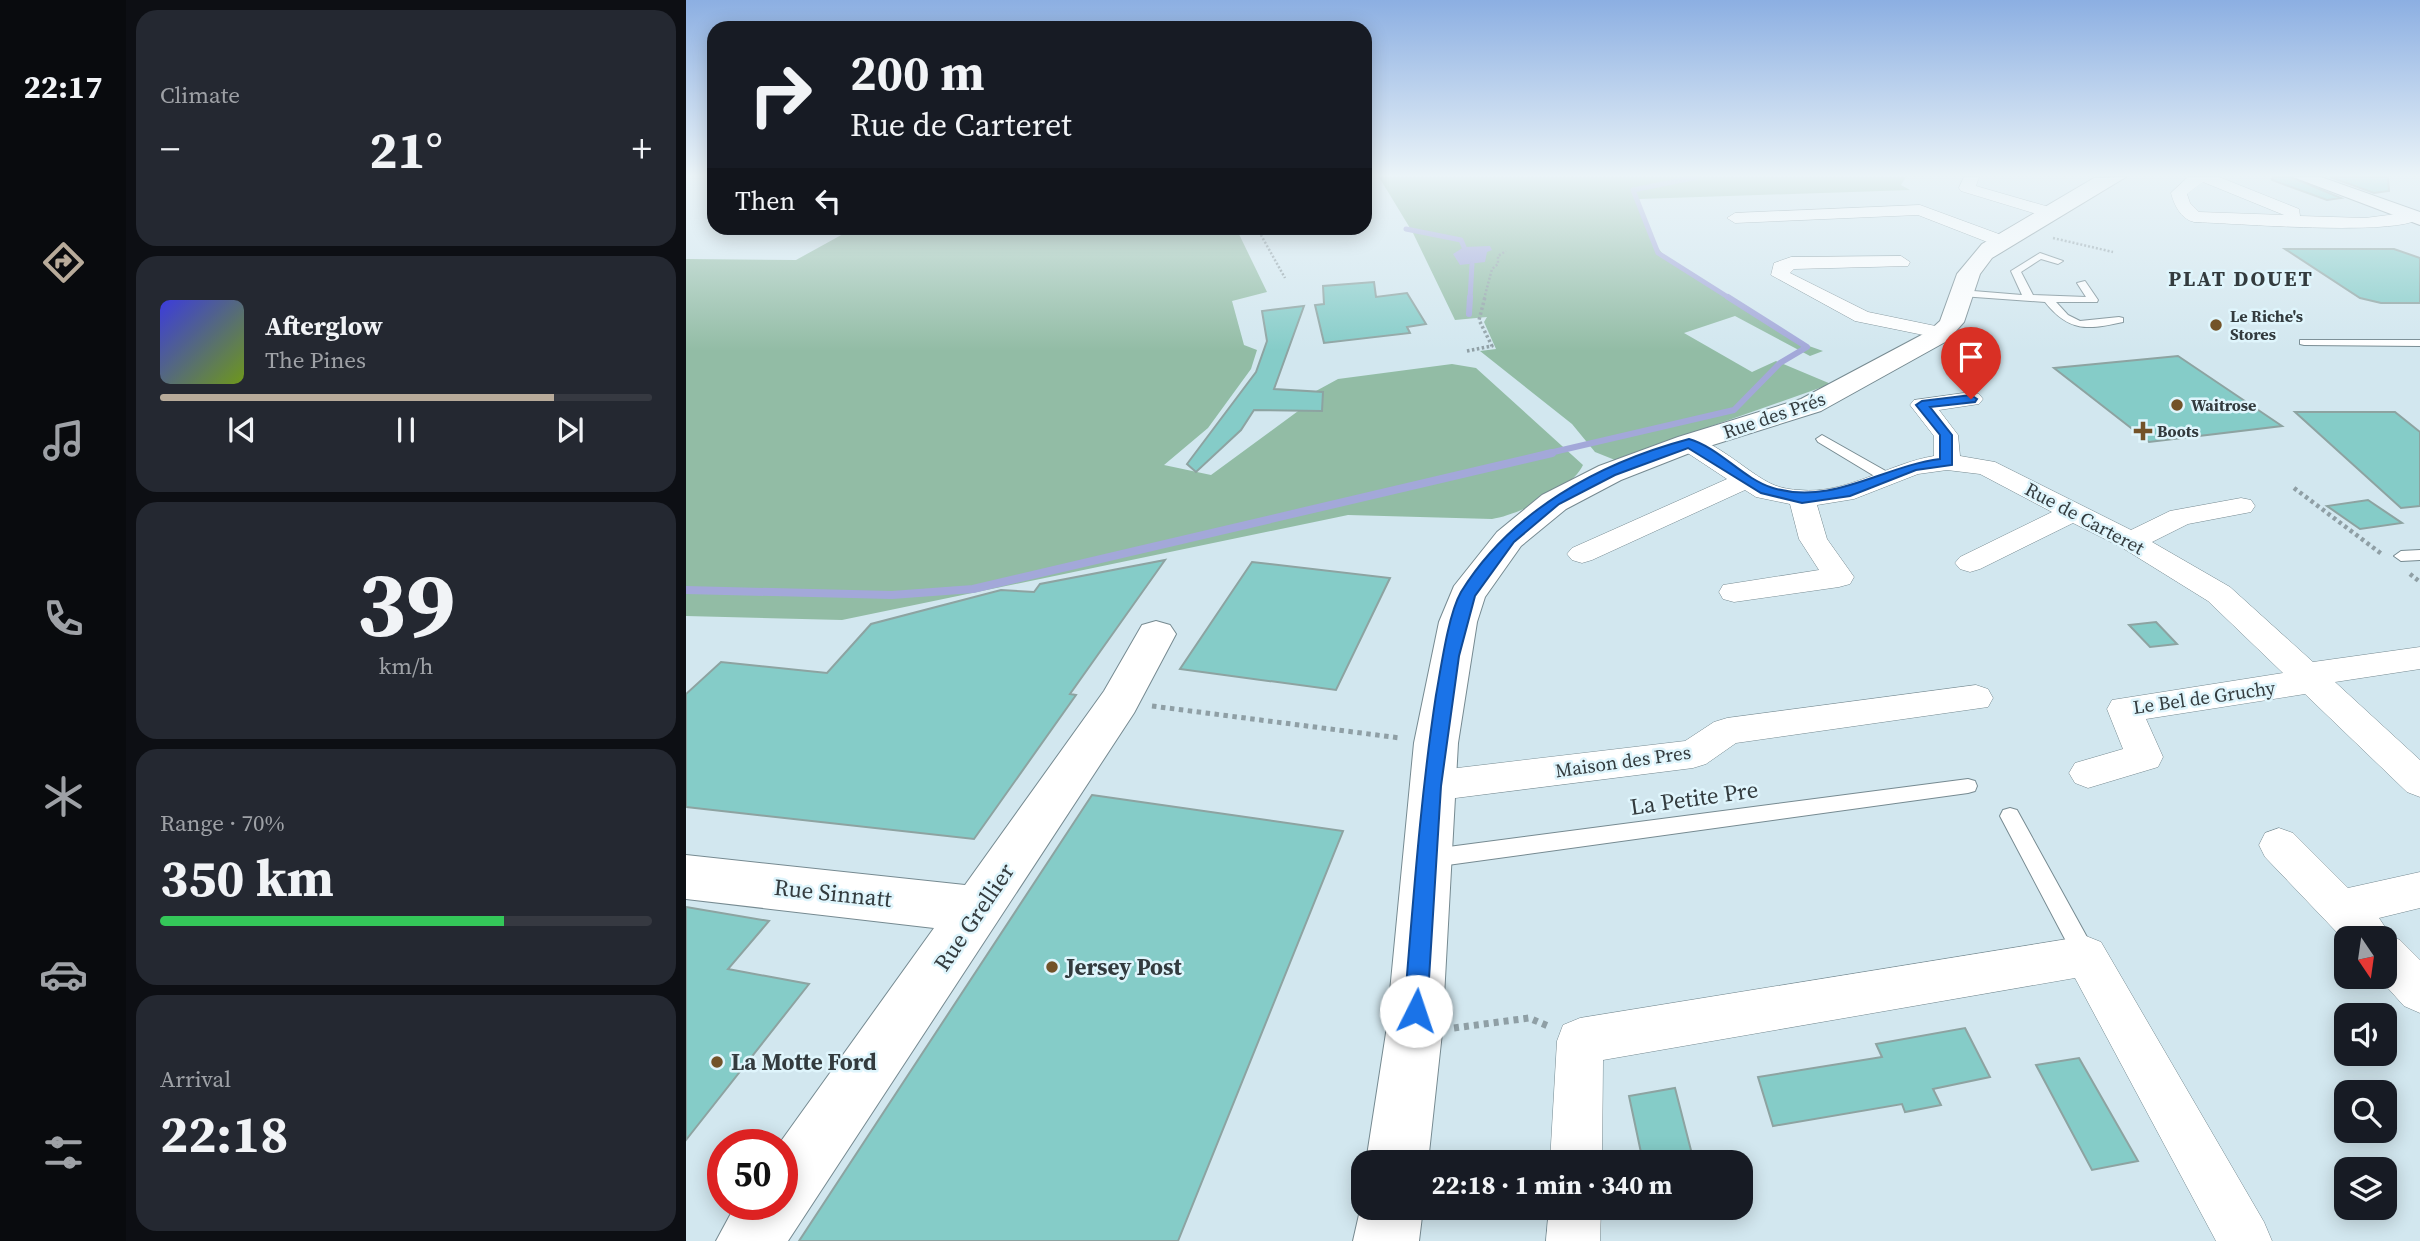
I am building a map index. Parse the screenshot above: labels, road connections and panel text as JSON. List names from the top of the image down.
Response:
{
  "streets": {
    "main road": ["Rue des Prés", "Rue Sinnatt", "Rue Grellier"],
    "street": ["Rue de Carteret", "Le Bel de Gruchy", "Maison des Pres"],
    "lane": ["La Petite Pre"]
  },
  "crossings": [
    ["Rue des Prés", "Rue de Carteret"],
    ["Rue des Prés", "Maison des Pres"],
    ["Rue des Prés", "La Petite Pre"],
    ["Rue de Carteret", "Le Bel de Gruchy"],
    ["Rue Sinnatt", "Rue Grellier"]
  ],
  "districts": ["PLAT DOUET"],
  "places": {
    "other": [
      "Le Riche's Stores",
      "Waitrose",
      "Jersey Post",
      "La Motte Ford"
    ],
    "health": ["Boots"]
  },
  "north": "bottom",
  "page": {
    "tabs": "22:17",
    "tile": [
      "Climate",
      ["39", "km/h"],
      ["Range · 70%", "350 km"],
      ["Arrival", "22:18"]
    ],
    "turn": ["200 m", "Rue de Carteret"],
    "heat": ["−", "21°", "+"],
    "then": "Then",
    "song": ["Afterglow", "The Pines"],
    "limit": "50",
    "trip": "22:18 · 1 min · 340 m"
  }
}
